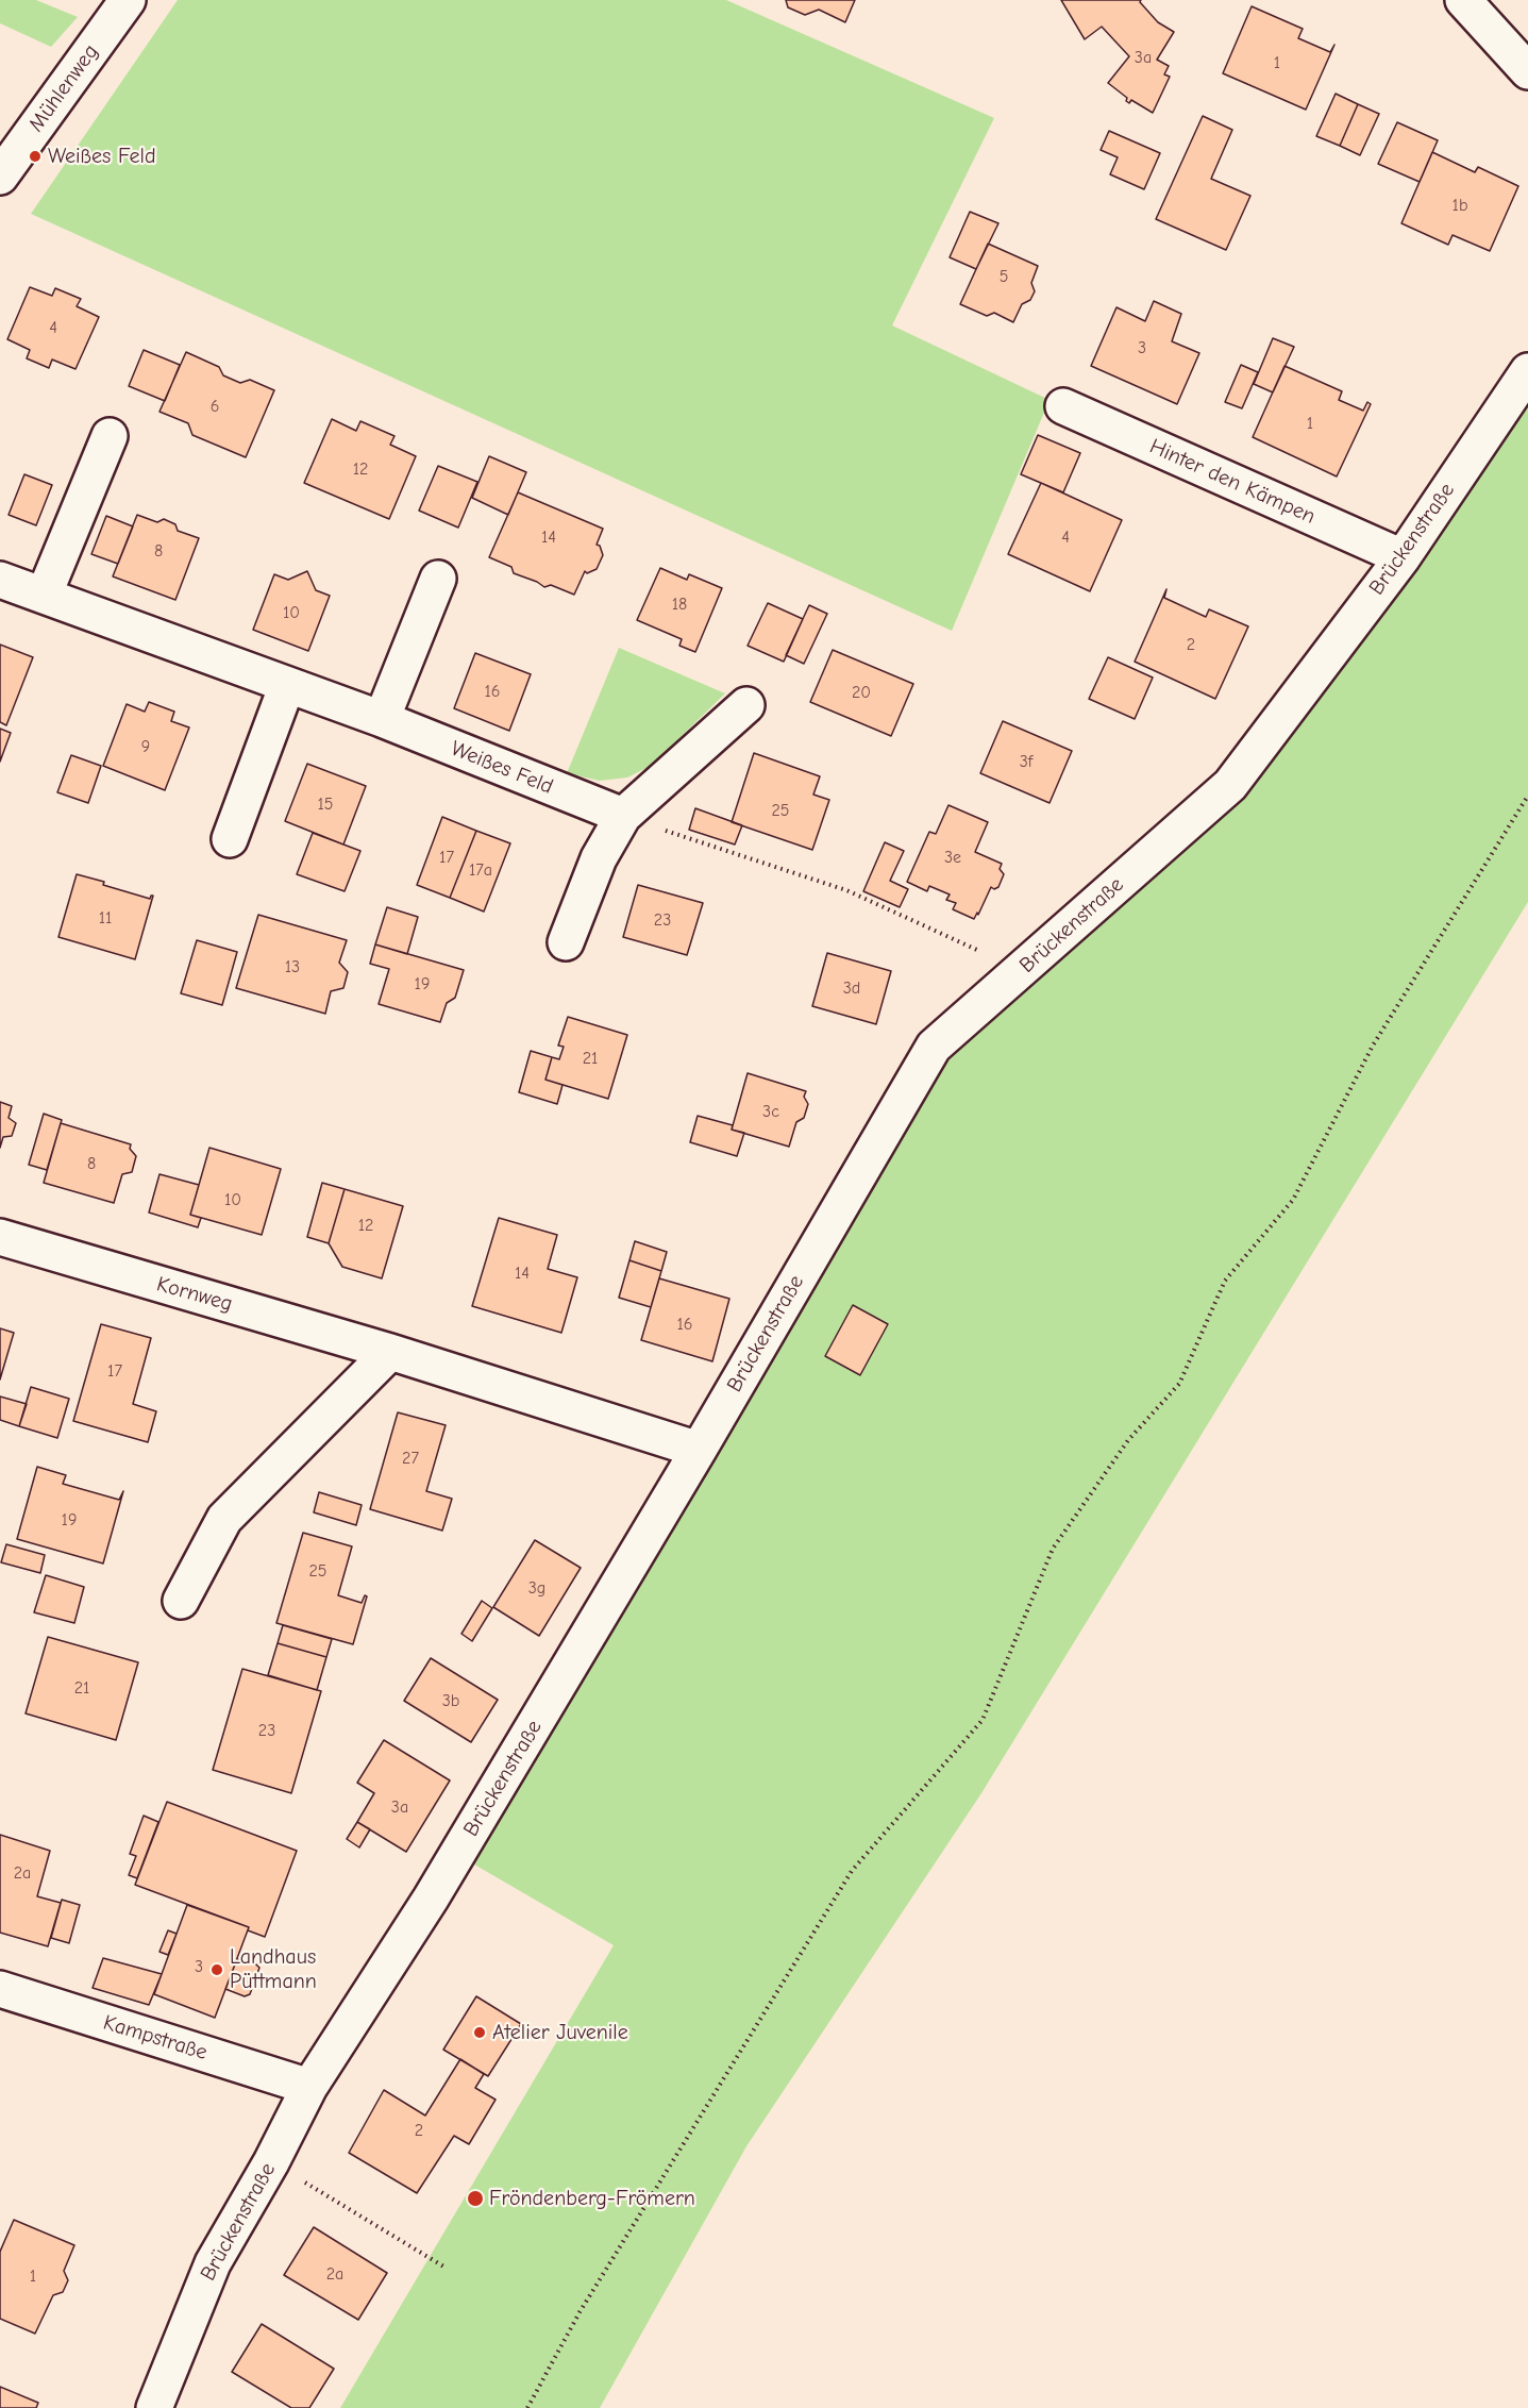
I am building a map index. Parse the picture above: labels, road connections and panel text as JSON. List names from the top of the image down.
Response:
{
  "streets": {
    "street": [
      "Mühlenweg",
      "Hinter den Kämpen",
      "Brückenstraße",
      "Weißes Feld",
      "Kornweg",
      "Kampstraße"
    ]
  },
  "crossings": [
    ["Hinter den Kämpen", "Brückenstraße"],
    ["Brückenstraße", "Kornweg"],
    ["Brückenstraße", "Kampstraße"]
  ],
  "places": [
    "Weißes Feld",
    "Landhaus Püttmann",
    "Atelier Juvenile",
    "Fröndenberg-Frömern"
  ],
  "house_numbers": [
    "3a",
    "1",
    "1b",
    "5",
    "4",
    "3",
    "6",
    "1",
    "12",
    "14",
    "4",
    "8",
    "18",
    "10",
    "2",
    "16",
    "20",
    "9",
    "3f",
    "15",
    "25",
    "17",
    "3e",
    "17a",
    "11",
    "23",
    "13",
    "19",
    "3d",
    "21",
    "3c",
    "8",
    "10",
    "12",
    "14",
    "16",
    "17",
    "27",
    "19",
    "25",
    "3g",
    "21",
    "3b",
    "23",
    "3a",
    "2a",
    "3",
    "2",
    "2a",
    "1"
  ]
}
